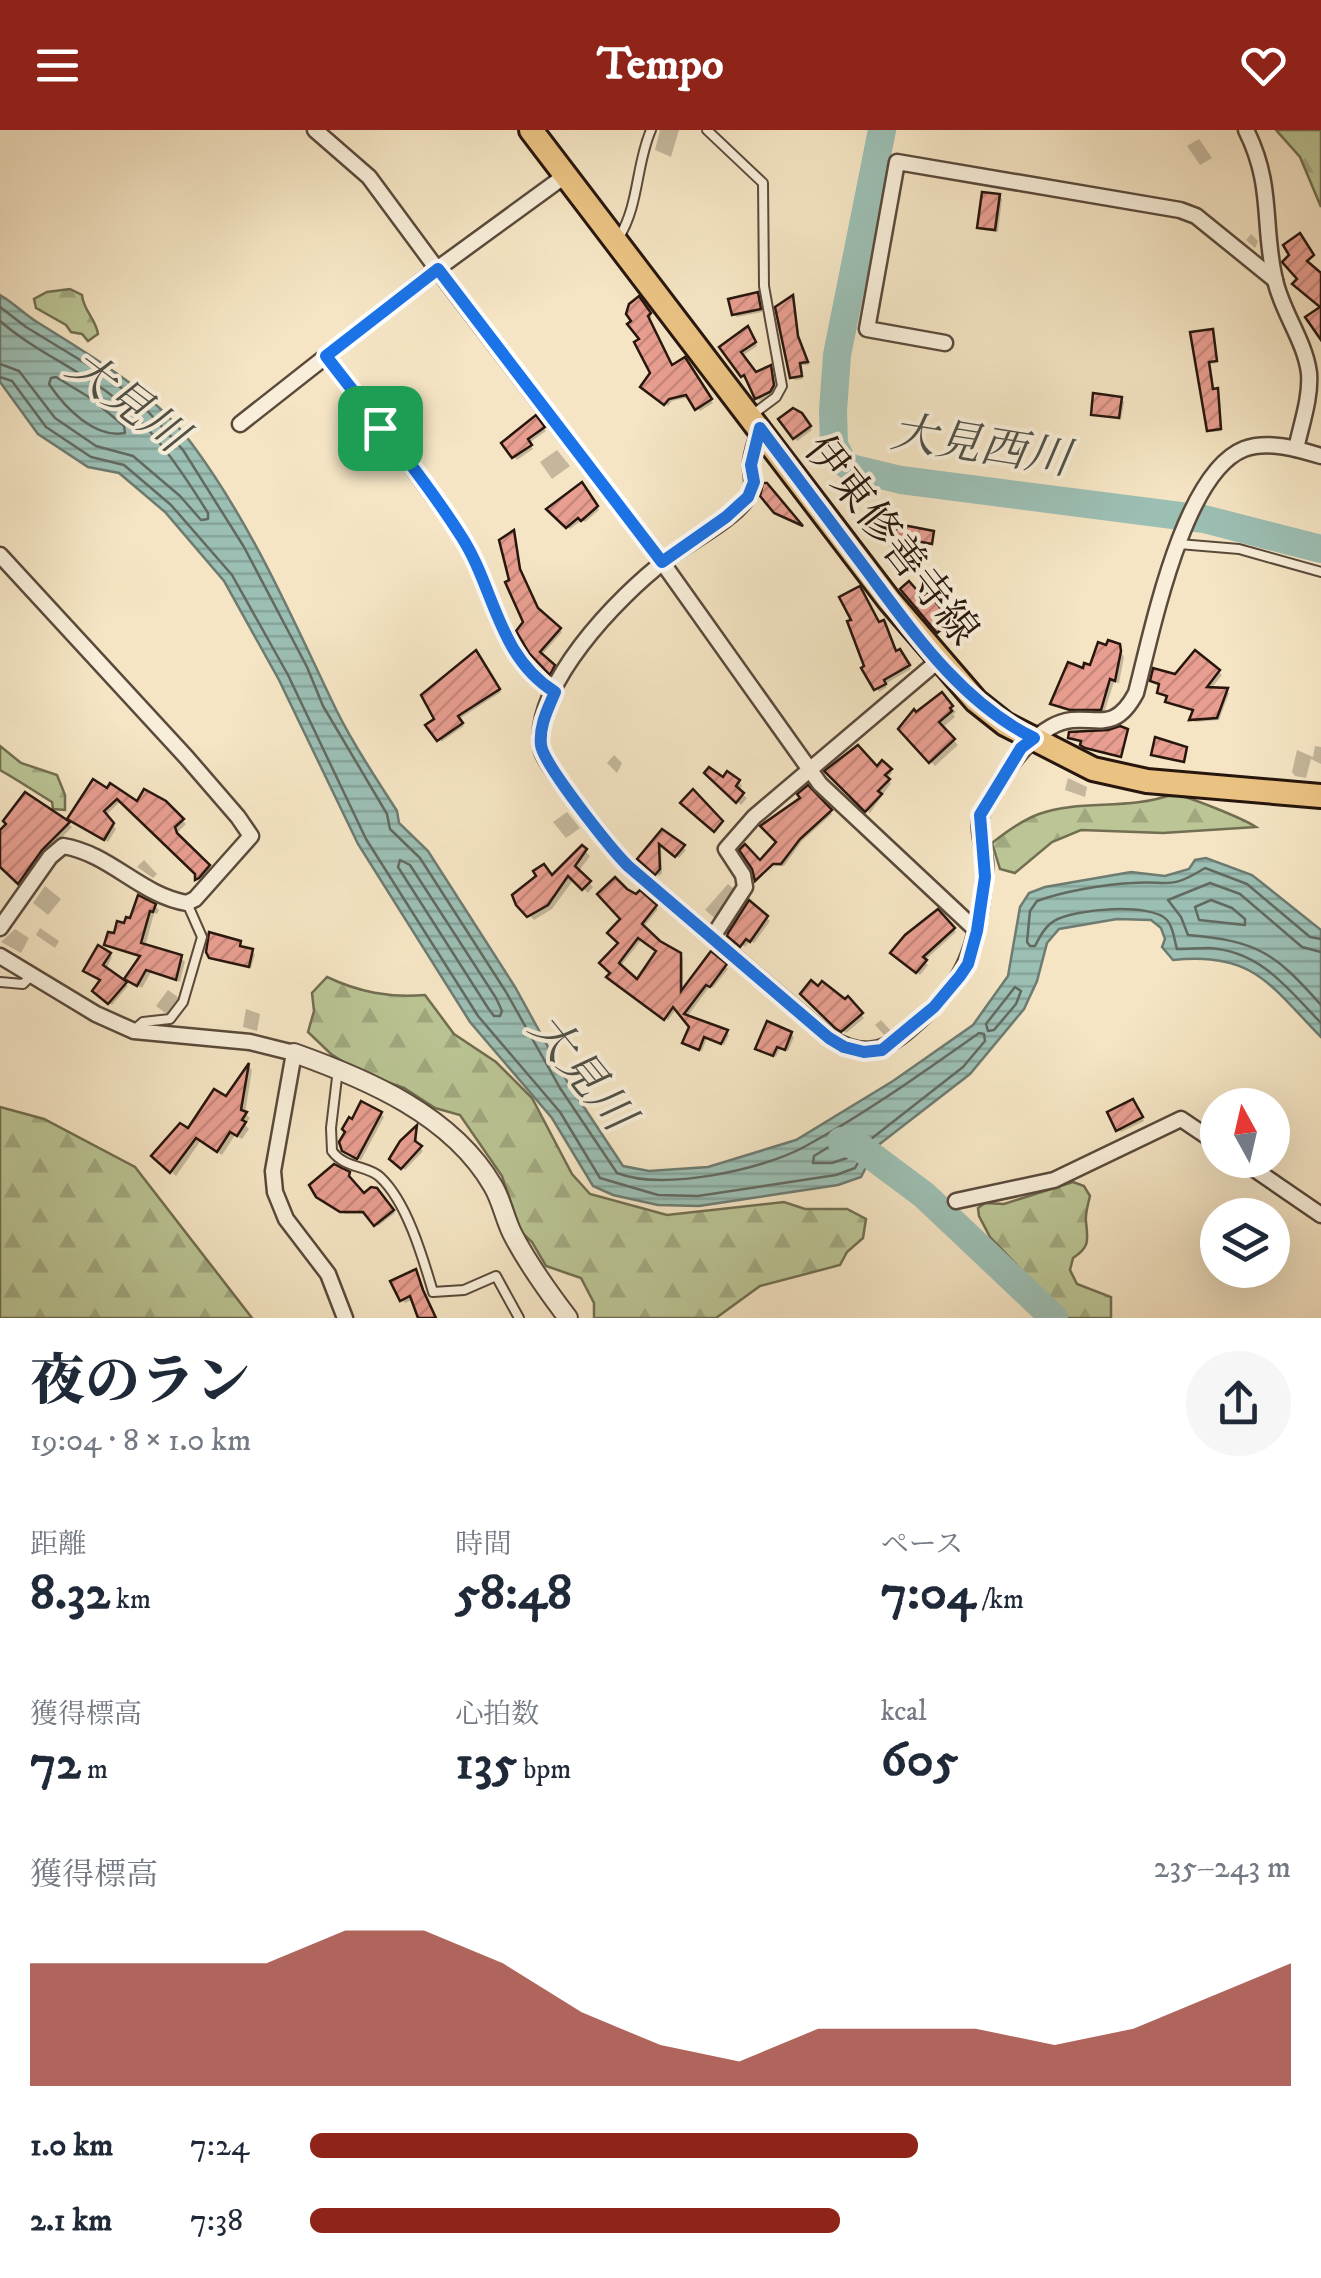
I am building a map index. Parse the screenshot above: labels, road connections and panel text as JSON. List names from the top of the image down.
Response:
{
  "streets": {
    "main road": ["伊東修善寺線"]
  },
  "water": ["大見川", "大見西川"],
  "north": "top",
  "page": {
    "header": "Tempo",
    "heading": ["夜のラン", "19:04 · 8 × 1.0 km"],
    "stats": [
      ["距離", "8.32 km"],
      ["時間", "58:48"],
      ["ペース", "7:04 /km"],
      ["獲得標高", "72 m"],
      ["心拍数", "135 bpm"],
      ["kcal", "605"]
    ],
    "chart": ["獲得標高", "235–243 m"],
    "list": [
      {
        "name": "1.0 km",
        "note": "7:24"
      },
      {
        "name": "2.1 km",
        "note": "7:38"
      }
    ]
  }
}
